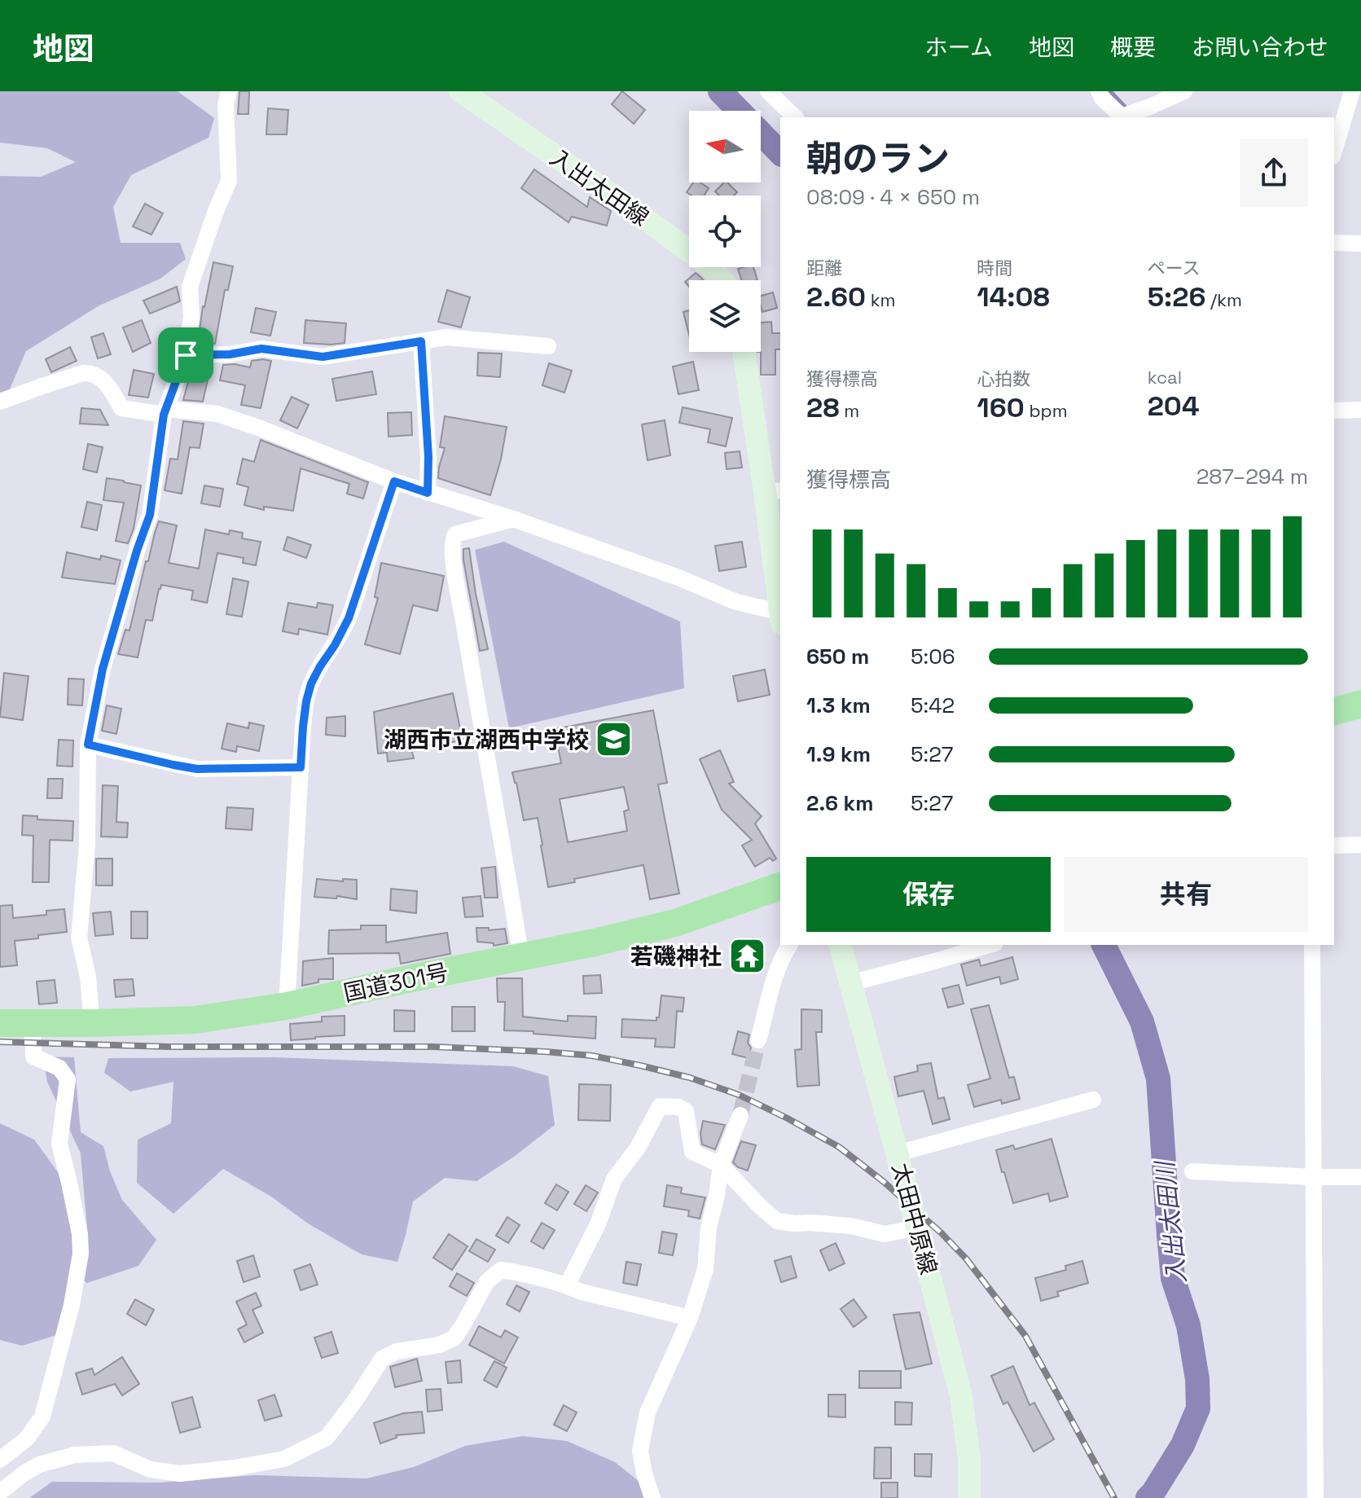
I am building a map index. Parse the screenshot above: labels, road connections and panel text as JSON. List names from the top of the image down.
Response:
{
  "streets": {
    "highway": ["国道301号"],
    "main road": ["入出太田線", "太田中原線"]
  },
  "water": ["入出太田川"],
  "places": {
    "school or university": ["湖西市立湖西中学校"],
    "temple": ["若磯神社"]
  },
  "north": "left",
  "page": {
    "header": "地図",
    "nav": [
      "ホーム",
      "地図",
      "概要",
      "お問い合わせ"
    ],
    "heading": ["朝のラン", "08:09 · 4 × 650 m"],
    "stats": [
      ["距離", "2.60 km"],
      ["時間", "14:08"],
      ["ペース", "5:26 /km"],
      ["獲得標高", "28 m"],
      ["心拍数", "160 bpm"],
      ["kcal", "204"]
    ],
    "chart": ["獲得標高", "287–294 m"],
    "list": [
      {
        "name": "650 m",
        "note": "5:06"
      },
      {
        "name": "1.3 km",
        "note": "5:42"
      },
      {
        "name": "1.9 km",
        "note": "5:27"
      },
      {
        "name": "2.6 km",
        "note": "5:27"
      }
    ],
    "buttons": ["保存", "共有"]
  }
}
